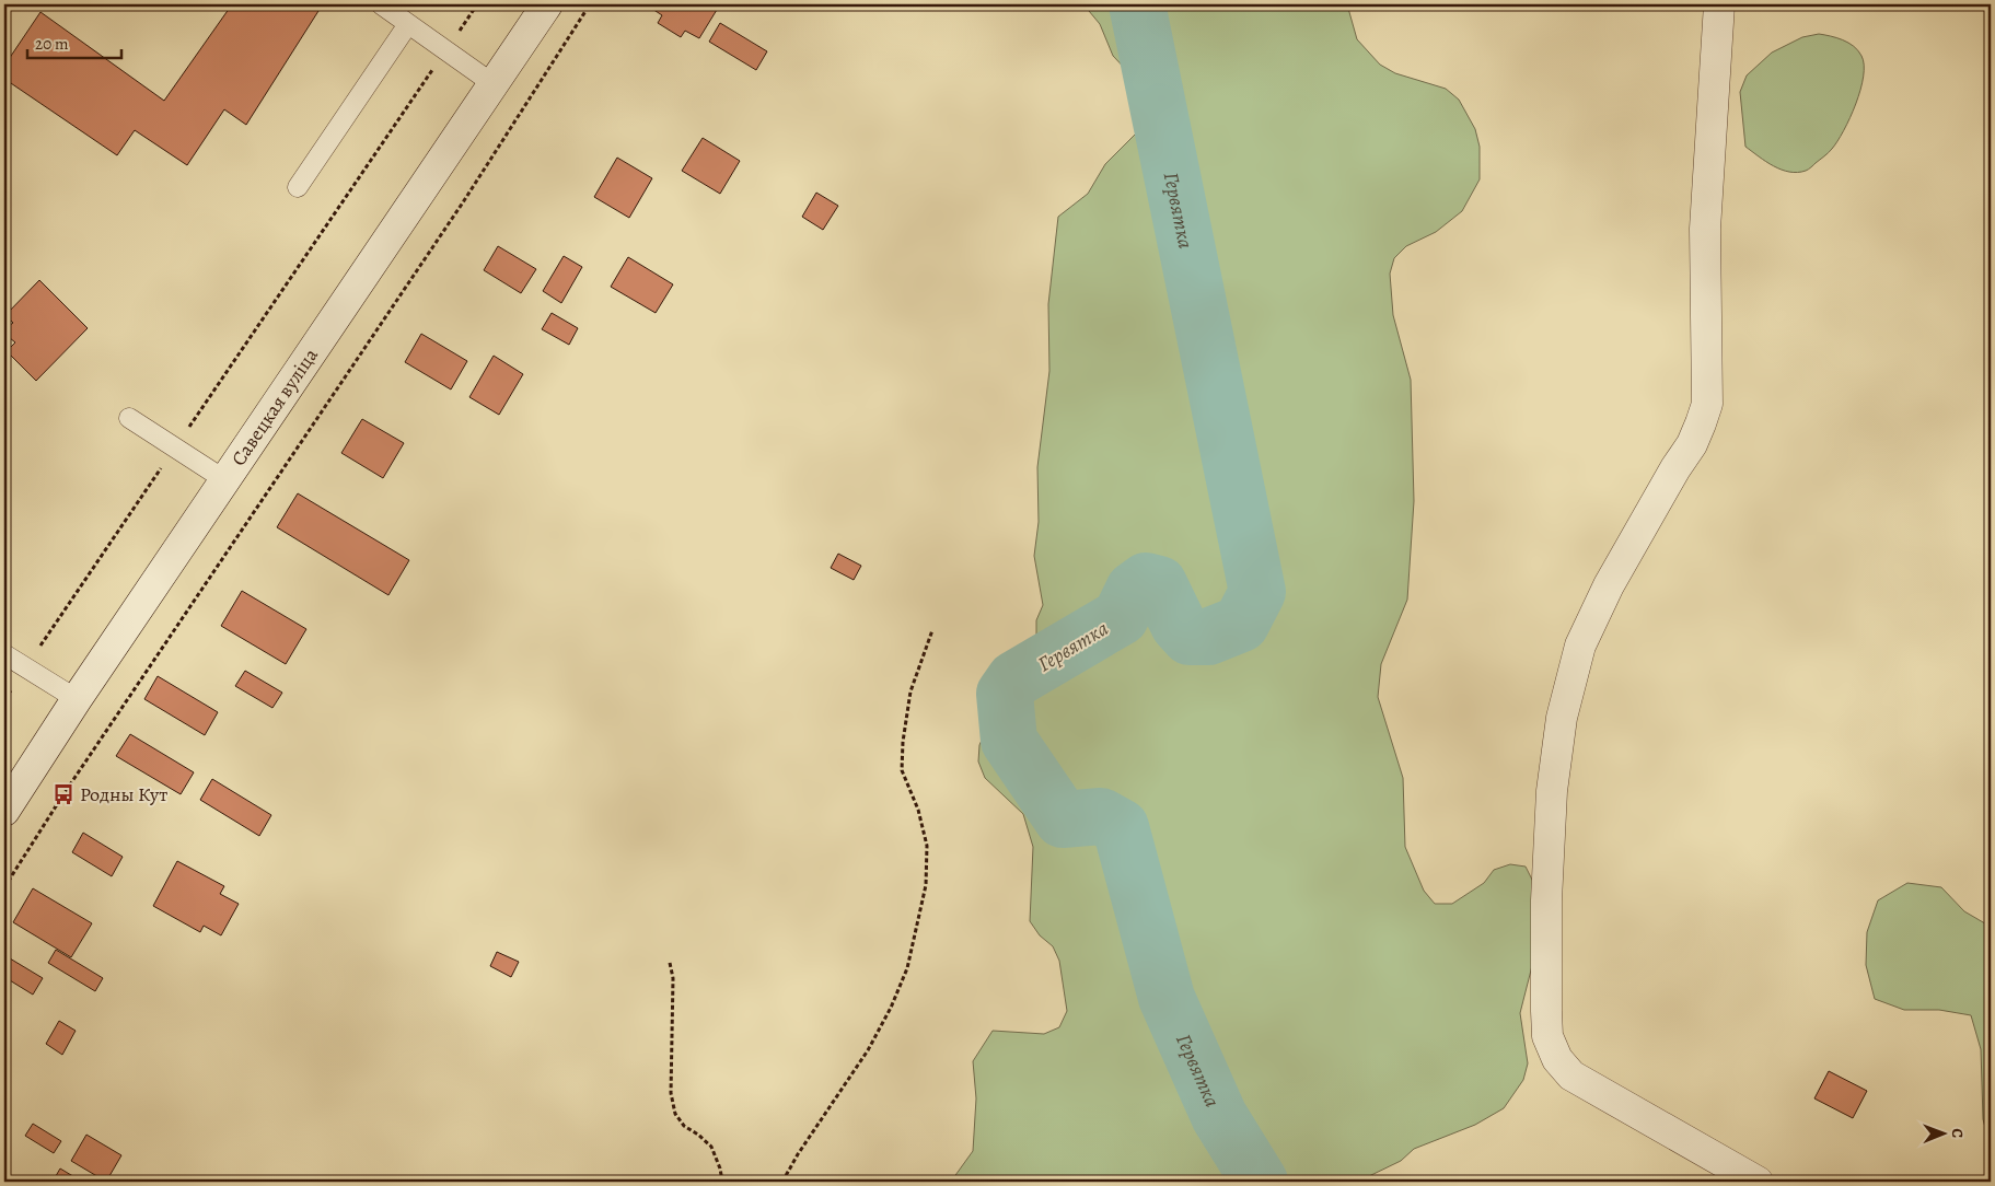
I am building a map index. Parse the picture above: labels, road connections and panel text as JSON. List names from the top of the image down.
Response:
{
  "streets": {
    "street": ["Савецкая вуліца"]
  },
  "water": ["Гервятка"],
  "places": {
    "bus stop": ["Родны Кут"]
  },
  "scale_bar": "20 m",
  "north": "right"
}
